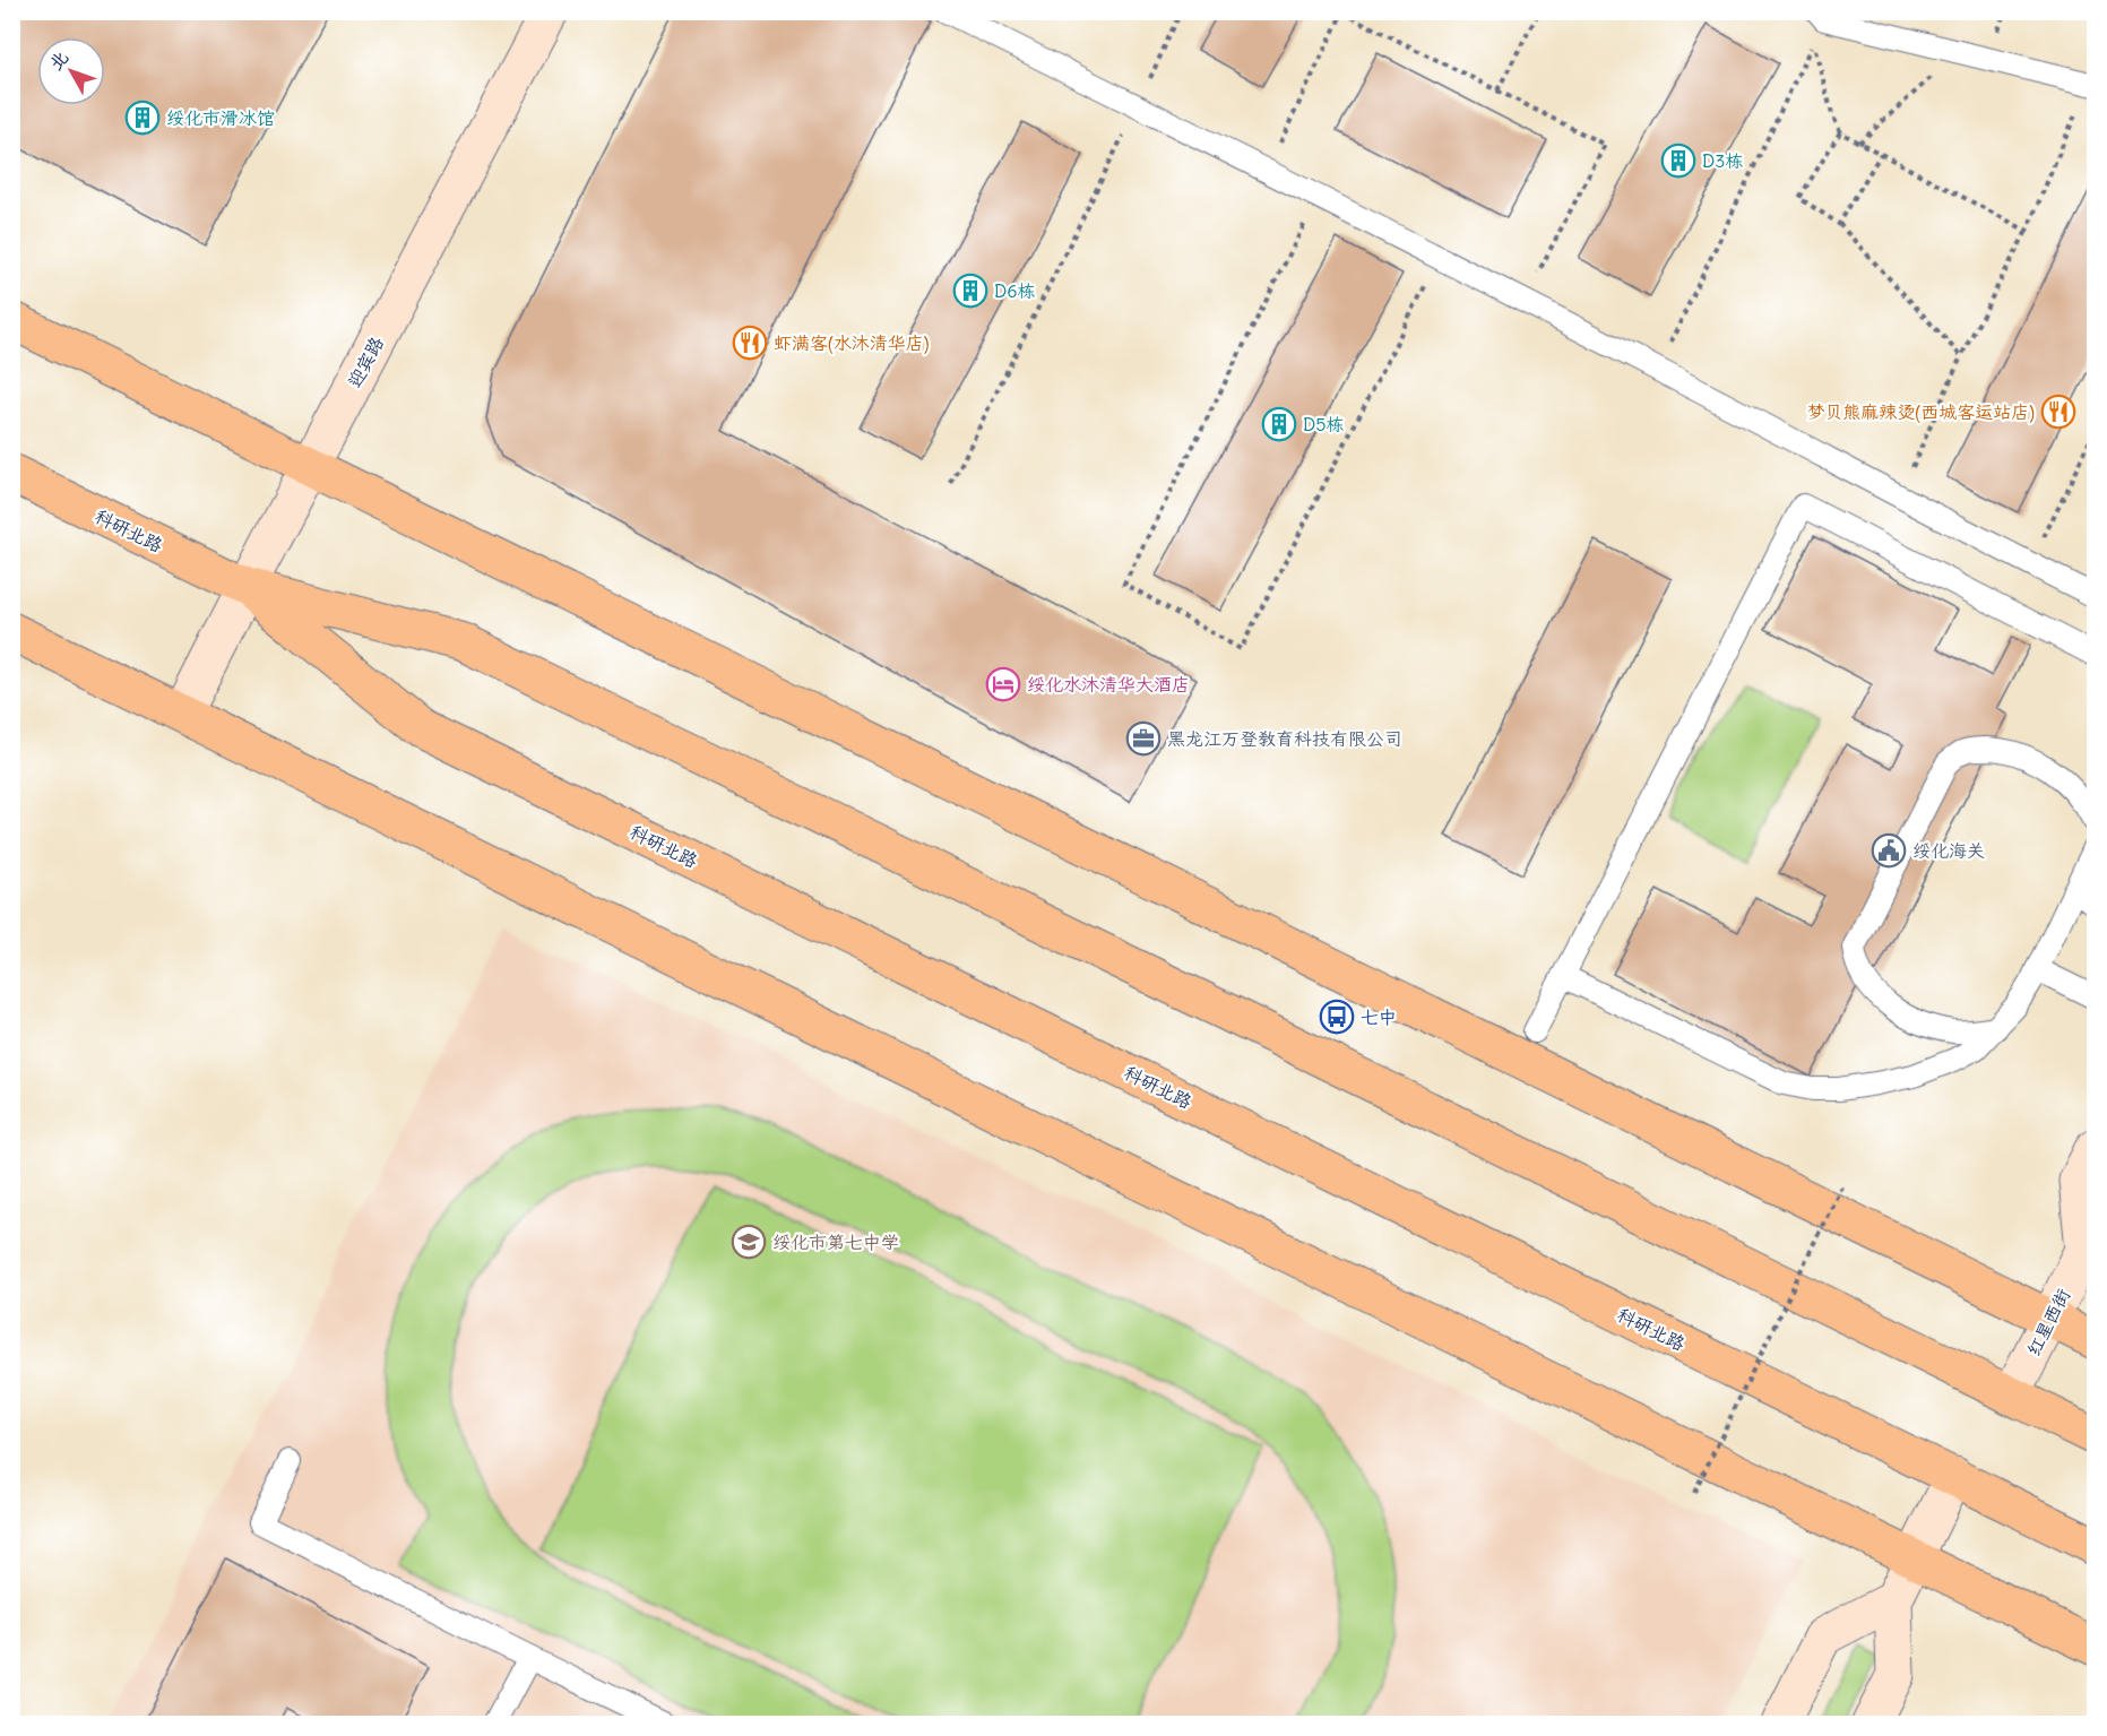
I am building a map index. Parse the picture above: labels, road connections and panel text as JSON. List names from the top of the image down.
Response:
{
  "streets": {
    "main road": ["迎宾路", "科研北路", "红星西街"]
  },
  "crossings": [
    ["迎宾路", "科研北路"],
    ["科研北路", "红星西街"]
  ],
  "places": {
    "building": [
      "绥化市滑冰馆",
      "D3栋",
      "D6栋",
      "D5栋"
    ],
    "restaurant": ["虾满客(水沐清华店)", "梦贝熊麻辣烫(西城客运站店)"],
    "hotel": ["绥化水沐清华大酒店"],
    "office": ["黑龙江万登教育科技有限公司"],
    "public building": ["绥化海关"],
    "bus stop": ["七中"],
    "school or university": ["绥化市第七中学"]
  },
  "north": "top left"
}
